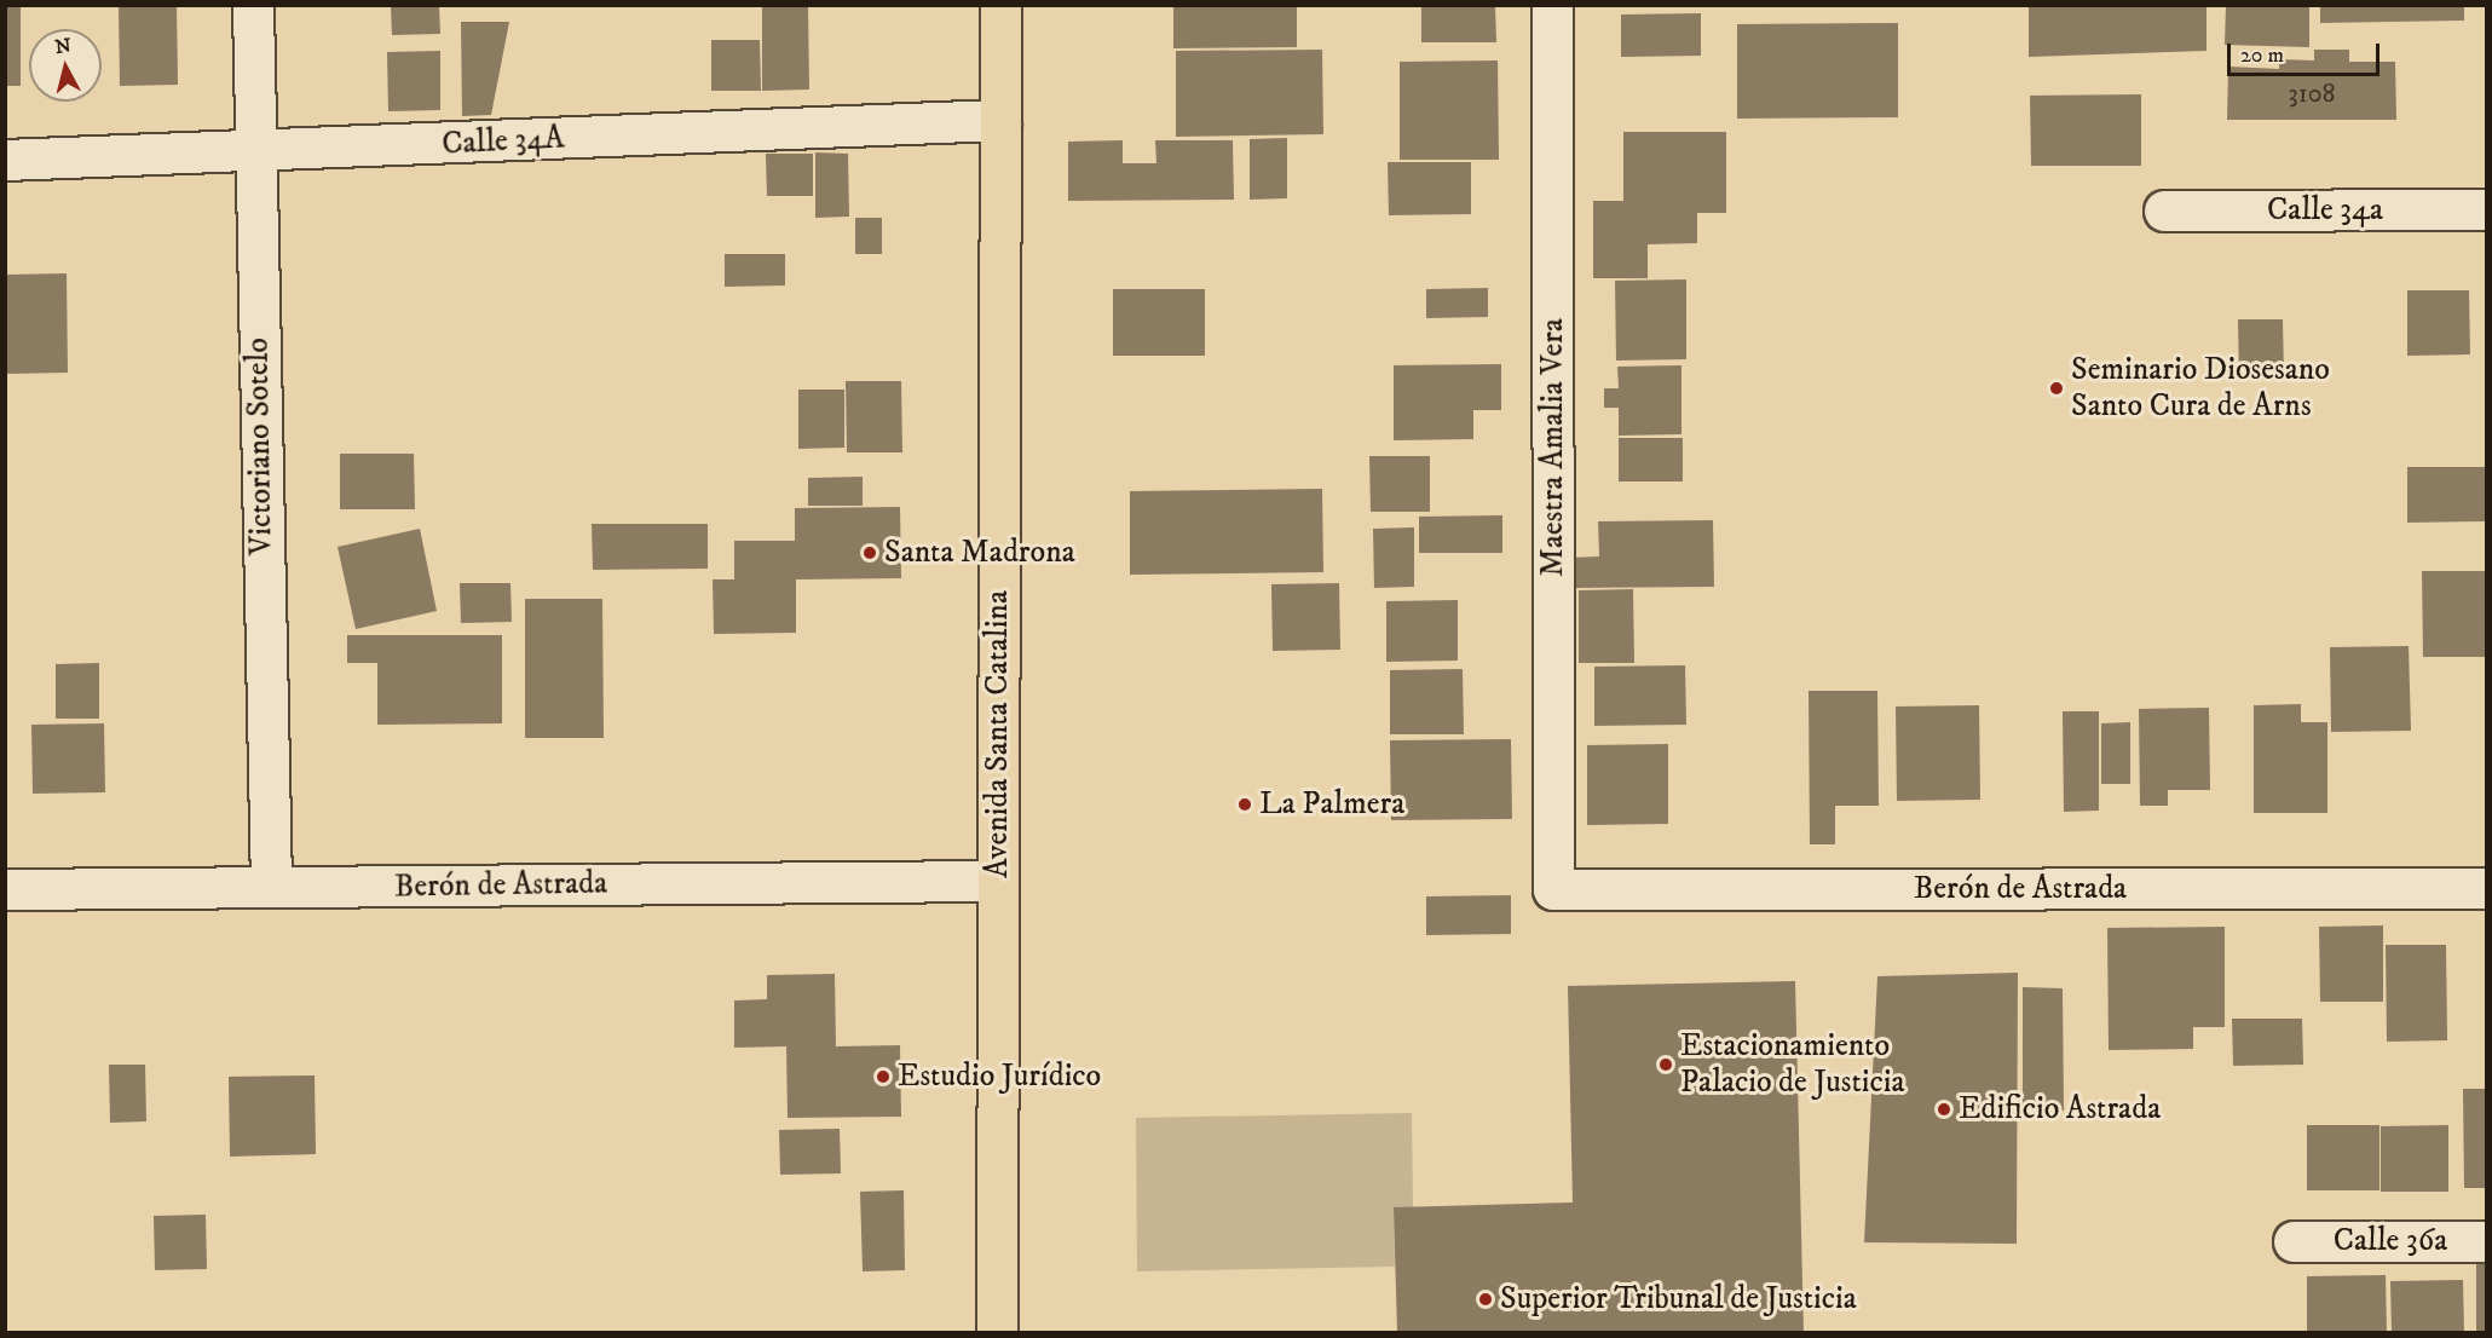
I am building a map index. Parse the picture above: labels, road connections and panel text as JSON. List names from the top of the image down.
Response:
{
  "streets": {
    "main road": ["Avenida Santa Catalina"],
    "street": [
      "Calle 34A",
      "Calle 34a",
      "Victoriano Sotelo",
      "Maestra Amalia Vera",
      "Berón de Astrada",
      "Calle 36a"
    ]
  },
  "crossings": [
    ["Calle 34A", "Victoriano Sotelo"],
    ["Calle 34A", "Avenida Santa Catalina"],
    ["Victoriano Sotelo", "Berón de Astrada"],
    ["Maestra Amalia Vera", "Berón de Astrada"],
    ["Avenida Santa Catalina", "Berón de Astrada"]
  ],
  "places": [
    "Seminario Diosesano Santo Cura de Arns",
    "Santa Madrona",
    "La Palmera",
    "Estacionamiento Palacio de Justicia",
    "Estudio Jurídico",
    "Edificio Astrada",
    "Superior Tribunal de Justicia"
  ],
  "house_numbers": ["3108"],
  "scale_bar": "20 m",
  "north": "top"
}
